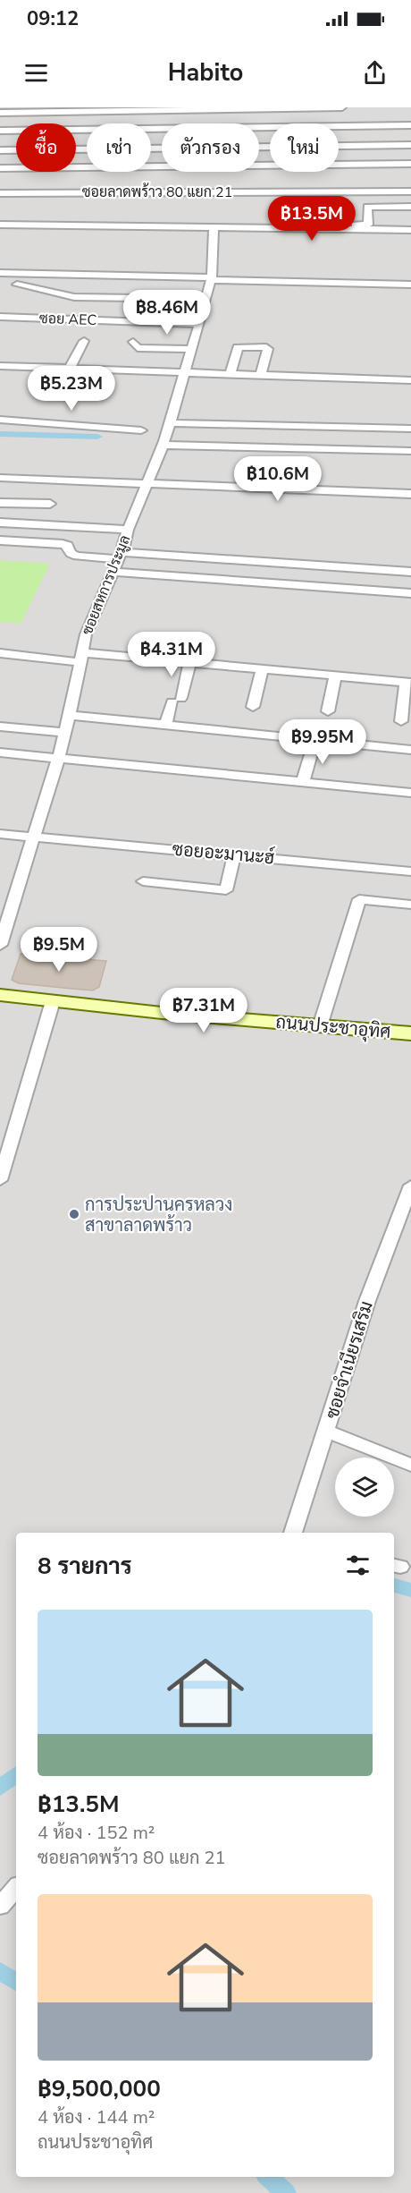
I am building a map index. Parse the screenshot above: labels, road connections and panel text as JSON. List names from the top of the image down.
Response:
{
  "streets": {
    "main road": ["ถนนประชาอุทิศ"],
    "street": [
      "ซอยลาดพร้าว 80 แยก 21",
      "ซอย AEC",
      "ซอยสหการประมูล",
      "ซอยอะมานะฮ์",
      "ซอยจำเนียรเสริม"
    ]
  },
  "crossings": [
    ["ซอย AEC", "ซอยสหการประมูล"],
    ["ซอยสหการประมูล", "ซอยอะมานะฮ์"]
  ],
  "places": ["การประปานครหลวง สาขาลาดพร้าว"],
  "page": {
    "status": "09:12",
    "header": "Habito",
    "chip": [
      "ซื้อ",
      "เช่า",
      "ตัวกรอง",
      "ใหม่"
    ],
    "price": [
      "฿13.5M",
      "฿8.46M",
      "฿5.23M",
      "฿10.6M",
      "฿4.31M",
      "฿9.95M",
      "฿9.5M",
      "฿7.31M"
    ],
    "heading": "8 รายการ",
    "list": [
      {
        "name": "฿13.5M",
        "note": "4 ห้อง · 152 m² · ซอยลาดพร้าว 80 แยก 21"
      },
      {
        "name": "฿9,500,000",
        "note": "4 ห้อง · 144 m² · ถนนประชาอุทิศ"
      }
    ]
  }
}
